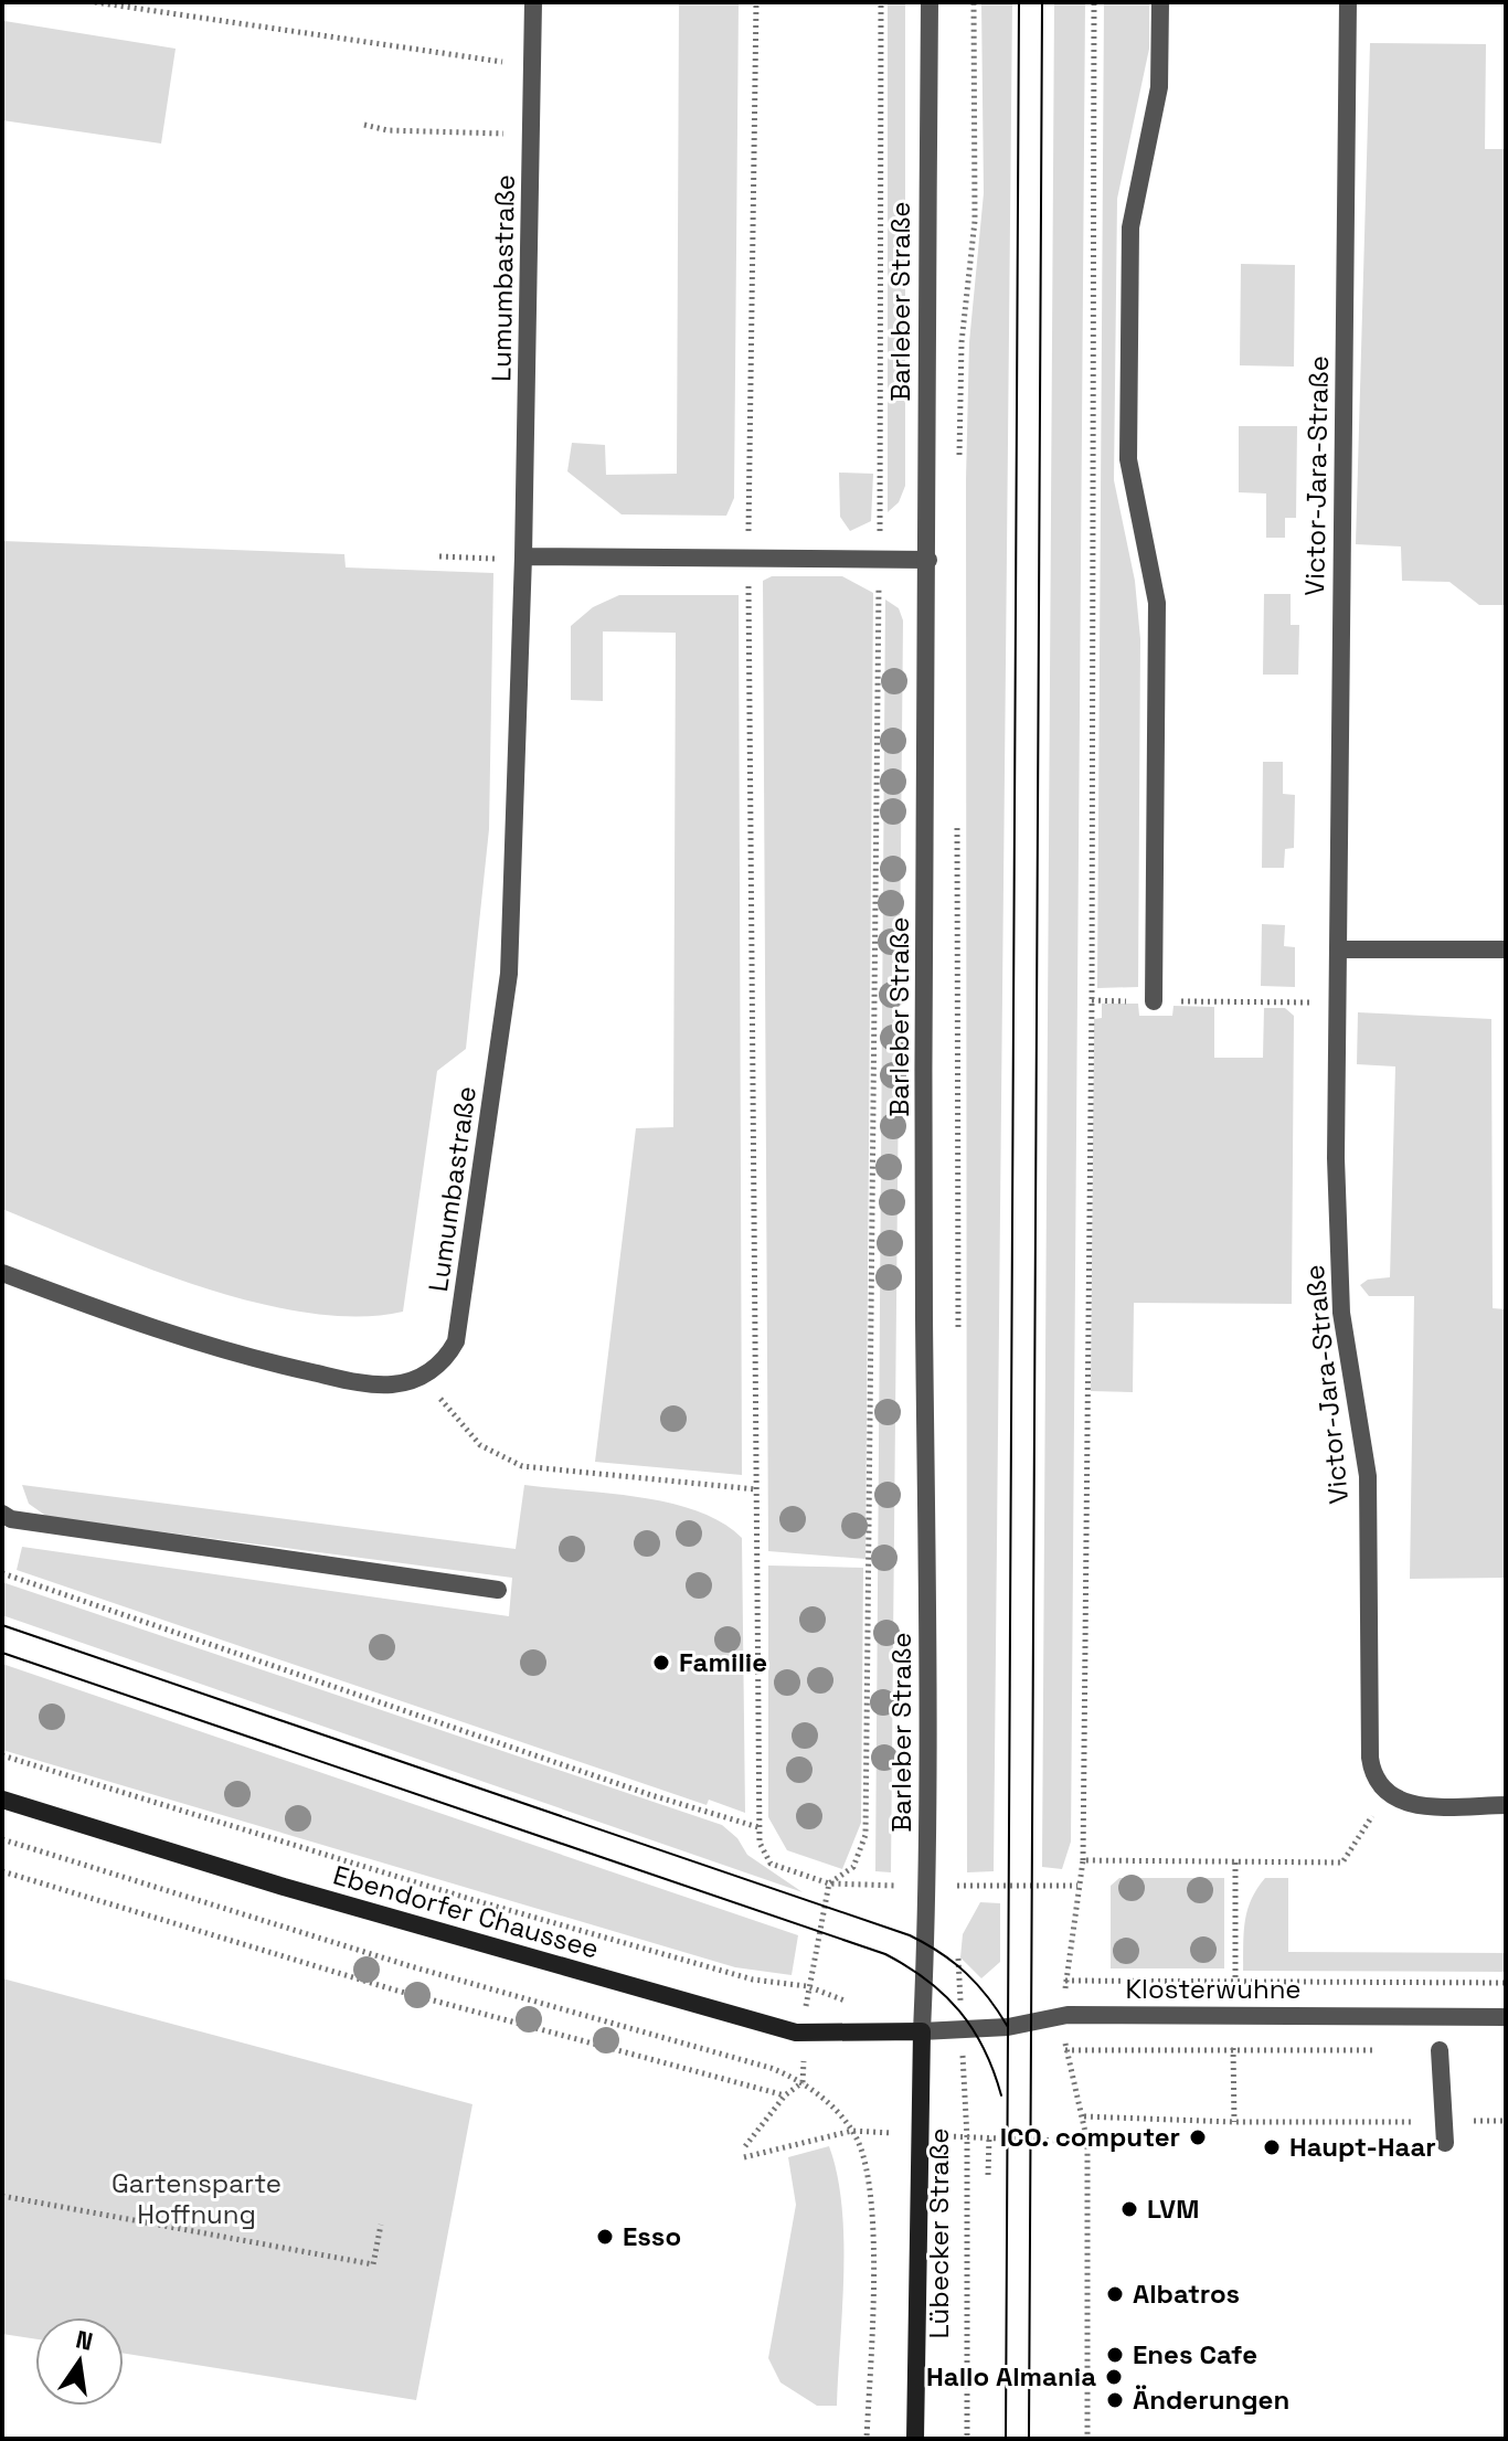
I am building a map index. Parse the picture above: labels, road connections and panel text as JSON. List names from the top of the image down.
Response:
{
  "streets": {
    "main road": ["Ebendorfer Chaussee", "Lübecker Straße"],
    "street": [
      "Lumumbastraße",
      "Barleber Straße",
      "Victor-Jara-Straße",
      "Klosterwuhne"
    ]
  },
  "crossings": [
    ["Barleber Straße", "Ebendorfer Chaussee"],
    ["Barleber Straße", "Klosterwuhne"],
    ["Barleber Straße", "Lübecker Straße"],
    ["Ebendorfer Chaussee", "Klosterwuhne"],
    ["Ebendorfer Chaussee", "Lübecker Straße"],
    ["Klosterwuhne", "Lübecker Straße"]
  ],
  "parks": ["Gartensparte Hoffnung"],
  "places": [
    "Familie",
    "ICO. computer",
    "Haupt-Haar",
    "LVM",
    "Esso",
    "Albatros",
    "Enes Cafe",
    "Hallo Almania",
    "Änderungen"
  ],
  "north": "top"
}
